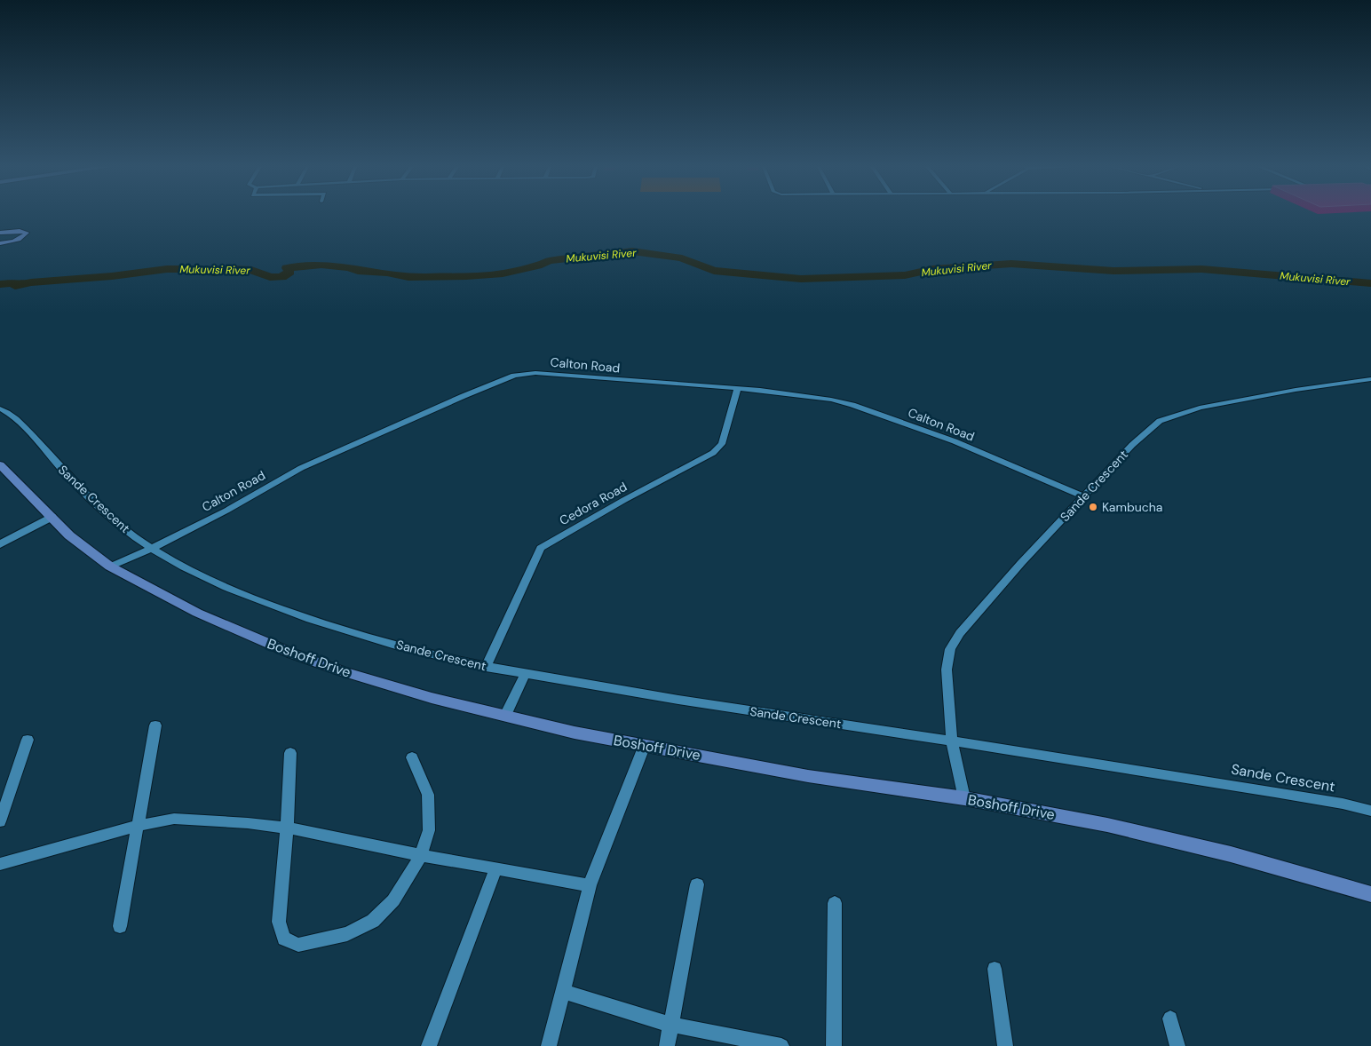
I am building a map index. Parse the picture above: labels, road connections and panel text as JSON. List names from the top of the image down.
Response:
{
  "streets": {
    "main road": ["Boshoff Drive"],
    "street": ["Calton Road", "Sande Crescent", "Cedora Road"]
  },
  "crossings": [
    ["Calton Road", "Sande Crescent"],
    ["Calton Road", "Cedora Road"],
    ["Calton Road", "Boshoff Drive"],
    ["Sande Crescent", "Cedora Road"]
  ],
  "water": ["Mukuvisi River"],
  "places": ["Kambucha"]
}
